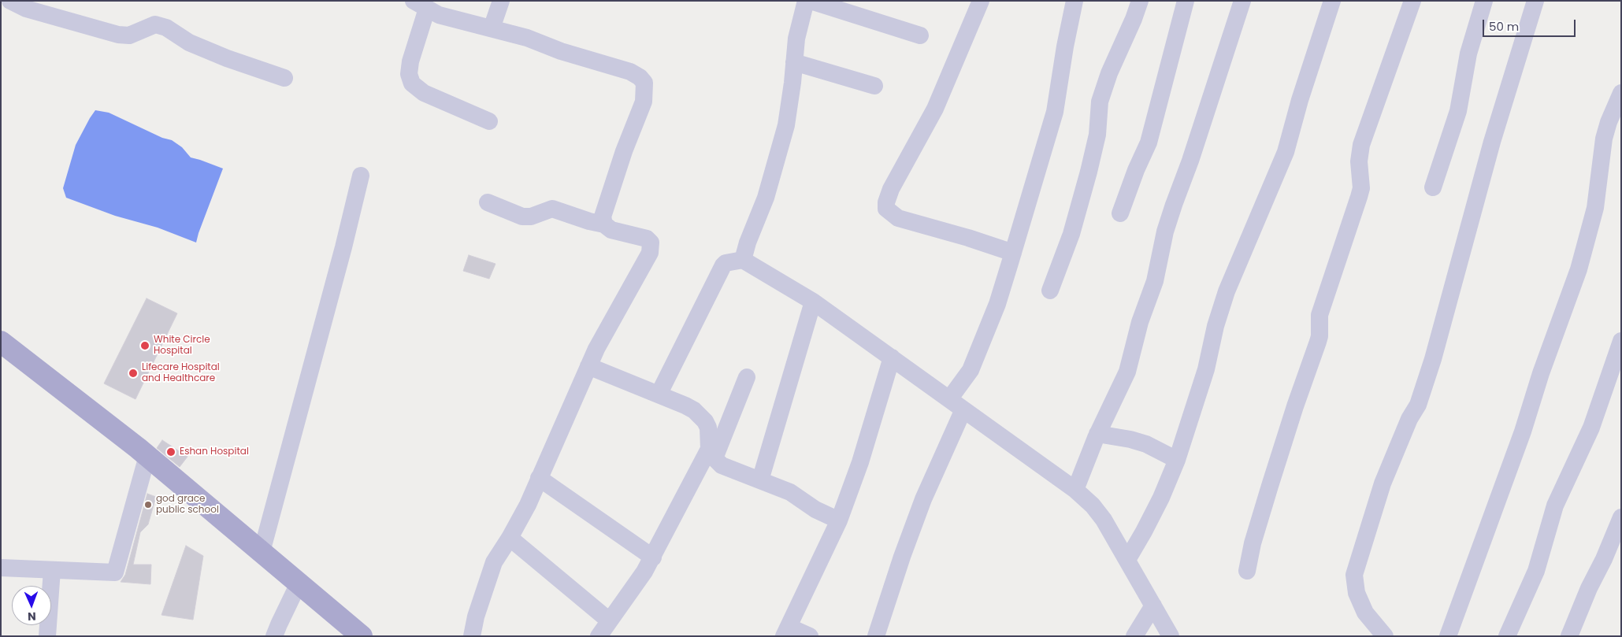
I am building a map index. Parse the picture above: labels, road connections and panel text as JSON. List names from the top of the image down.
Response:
{
  "places": [
    "White Circle Hospital",
    "Lifecare Hospital and Healthcare",
    "Eshan Hospital",
    "god grace public school"
  ],
  "scale_bar": "50 m",
  "north": "bottom"
}
